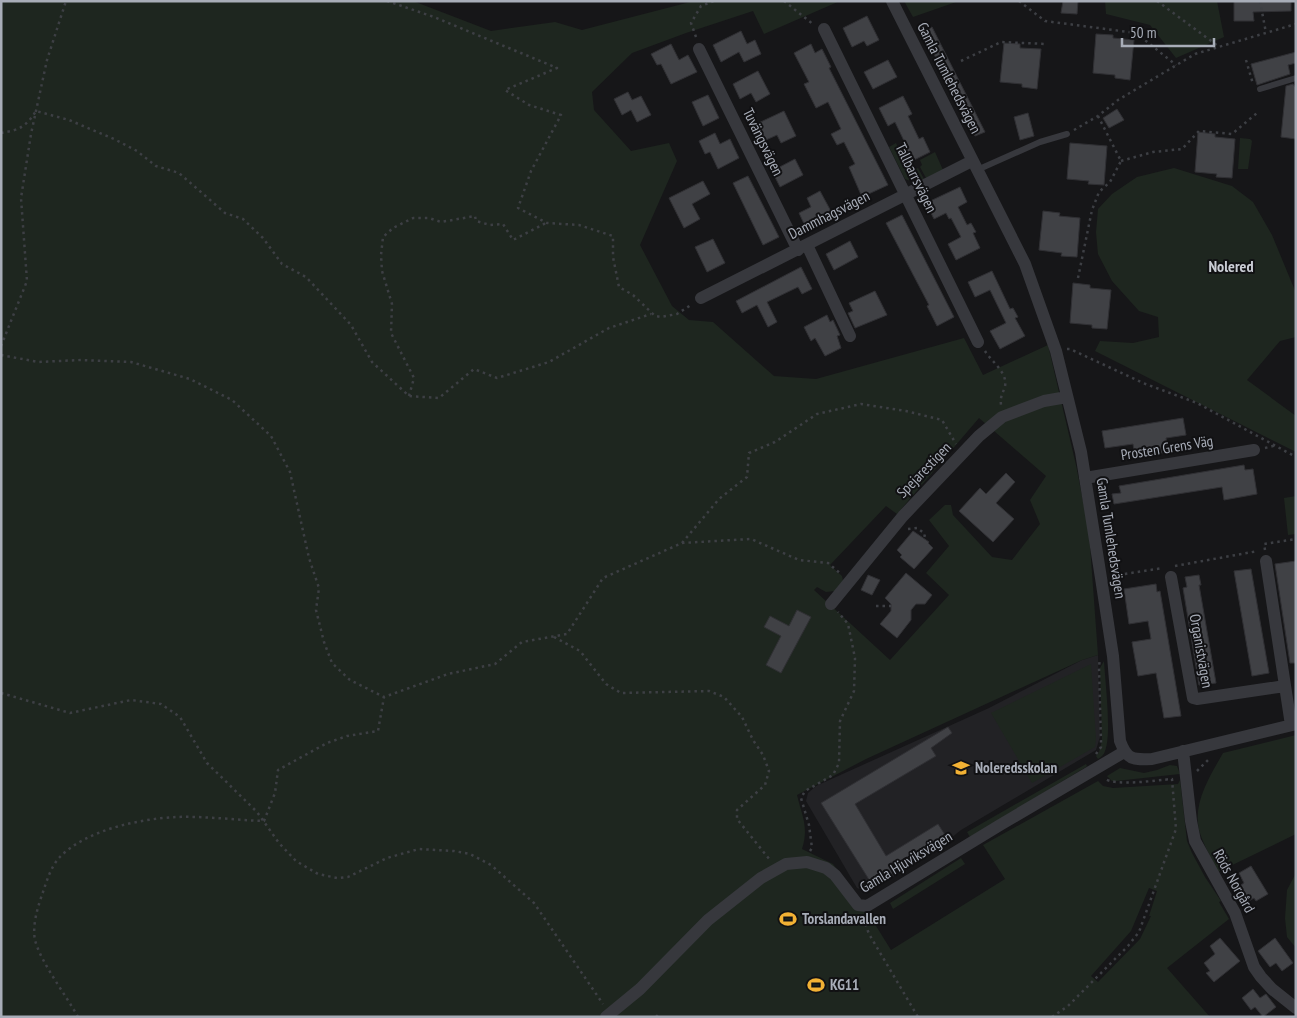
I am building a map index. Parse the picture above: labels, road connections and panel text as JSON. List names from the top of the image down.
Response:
{
  "streets": {
    "street": [
      "Gamla Tumlehedsvägen",
      "Tuvängsvägen",
      "Tallbarrsvägen",
      "Dammhagsvägen",
      "Prosten Grens Väg",
      "Spejarestigen",
      "Organistvägen",
      "Gamla Hjuviksvägen",
      "Röds Norgård"
    ]
  },
  "crossings": [
    ["Gamla Tumlehedsvägen", "Dammhagsvägen"],
    ["Gamla Tumlehedsvägen", "Prosten Grens Väg"],
    ["Gamla Tumlehedsvägen", "Spejarestigen"],
    ["Gamla Tumlehedsvägen", "Gamla Hjuviksvägen"],
    ["Tuvängsvägen", "Dammhagsvägen"],
    ["Tallbarrsvägen", "Dammhagsvägen"]
  ],
  "districts": ["Nolered"],
  "places": {
    "school or university": ["Noleredsskolan"],
    "sports": ["Torslandavallen", "KG11"]
  },
  "scale_bar": "50 m"
}
